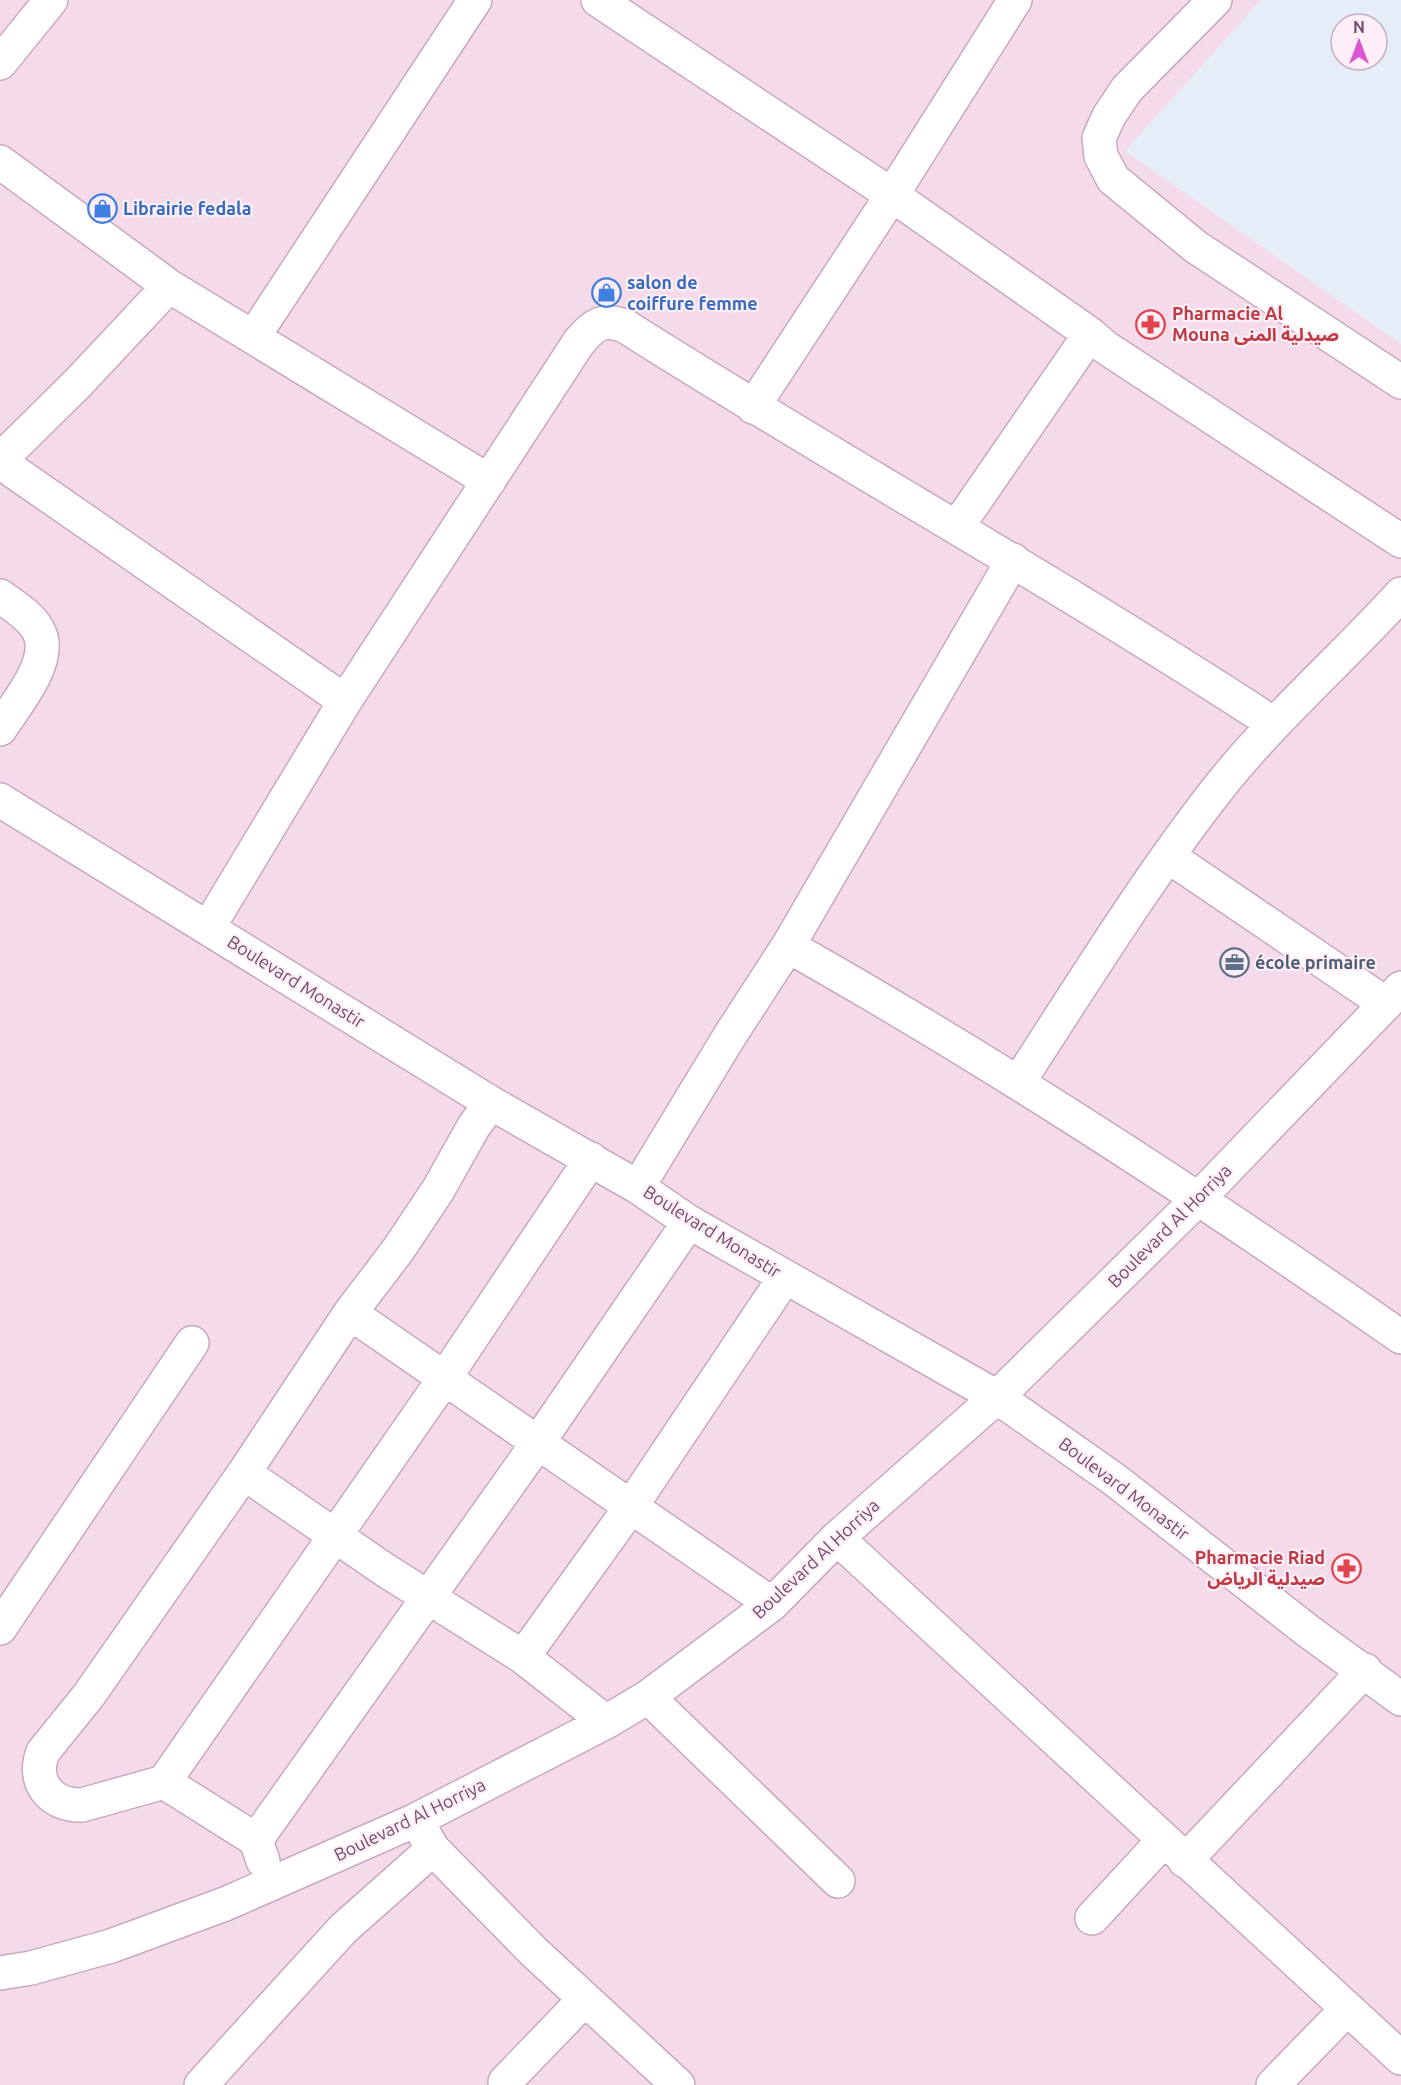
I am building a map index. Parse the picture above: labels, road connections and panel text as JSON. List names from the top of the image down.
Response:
{
  "streets": {
    "street": ["Boulevard Monastir", "Boulevard Al Horriya"]
  },
  "crossings": [
    ["Boulevard Monastir", "Boulevard Al Horriya"]
  ],
  "places": {
    "shop": ["Librairie fedala", "salon de coiffure femme"],
    "pharmacy": ["Pharmacie Al Mouna صيدلية المنى", "Pharmacie Riad صيدلية الرياض"],
    "office": ["école primaire"]
  },
  "north": "top"
}
